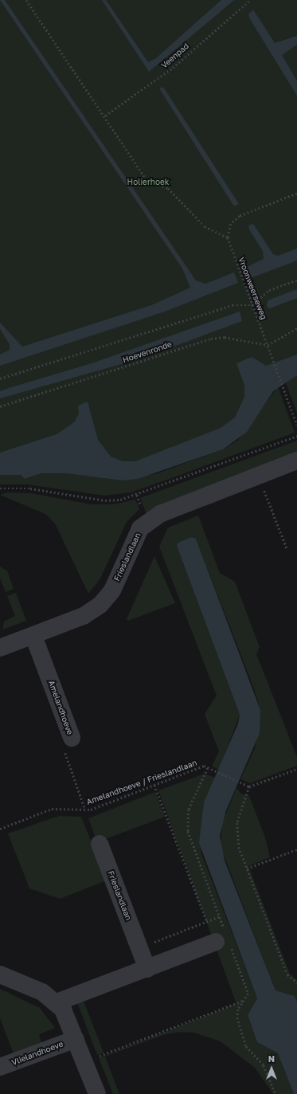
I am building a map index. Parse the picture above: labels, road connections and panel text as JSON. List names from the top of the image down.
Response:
{
  "streets": {
    "street": ["Frieslandlaan", "Amelandhoeve", "Vlielandhoeve"],
    "path": [
      "Veenpad",
      "Vroonweerseweg",
      "Hoevenronde",
      "Amelandhoeve / Frieslandlaan"
    ]
  },
  "crossings": [
    ["Vroonweerseweg", "Hoevenronde"],
    ["Frieslandlaan", "Amelandhoeve"],
    ["Amelandhoeve", "Amelandhoeve / Frieslandlaan"]
  ],
  "parks": ["Holierhoek"],
  "north": "top"
}
